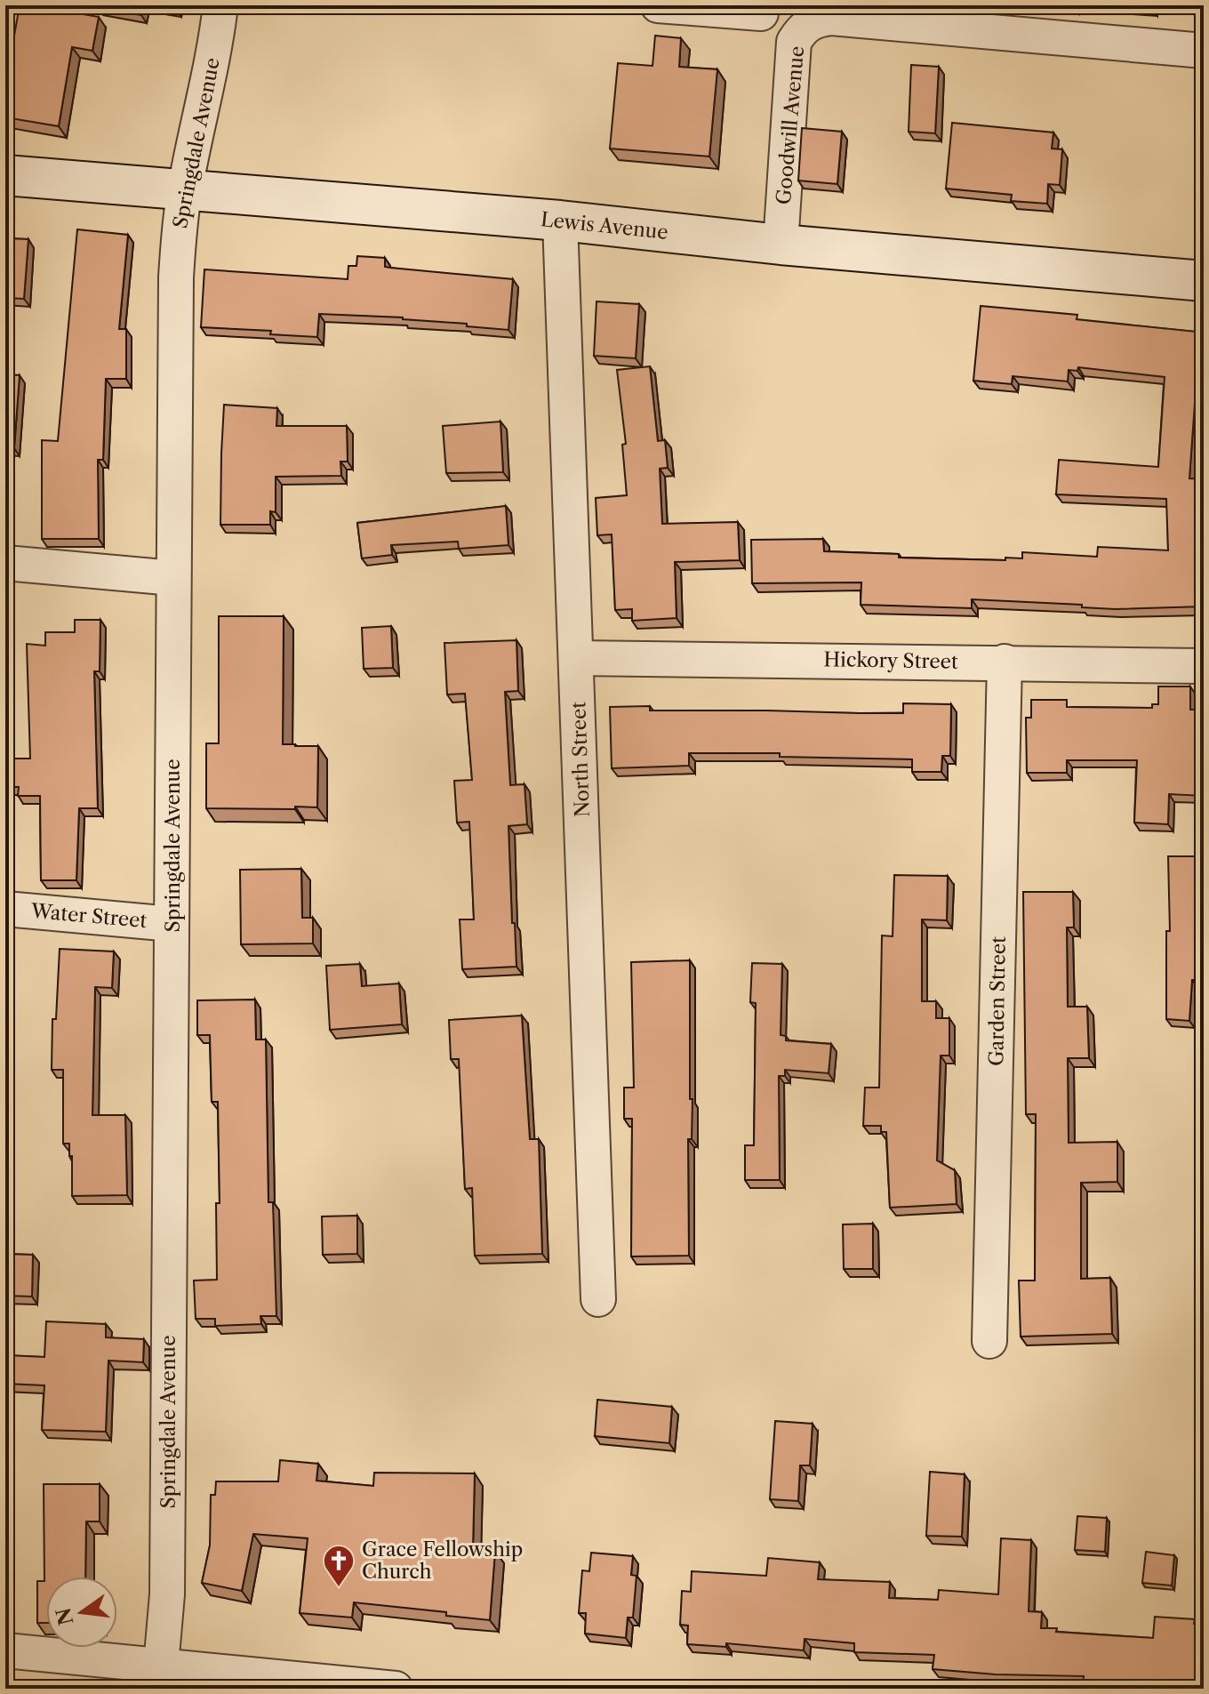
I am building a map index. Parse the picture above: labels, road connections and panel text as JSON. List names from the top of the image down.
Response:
{
  "streets": {
    "main road": ["Lewis Avenue"],
    "street": [
      "Goodwill Avenue",
      "Springdale Avenue",
      "Hickory Street",
      "North Street",
      "Water Street",
      "Garden Street"
    ]
  },
  "crossings": [
    ["Goodwill Avenue", "Lewis Avenue"],
    ["Springdale Avenue", "Lewis Avenue"],
    ["Springdale Avenue", "Water Street"],
    ["Lewis Avenue", "North Street"],
    ["Hickory Street", "North Street"],
    ["Hickory Street", "Garden Street"]
  ],
  "places": {
    "church": ["Grace Fellowship Church"]
  },
  "north": "left"
}
